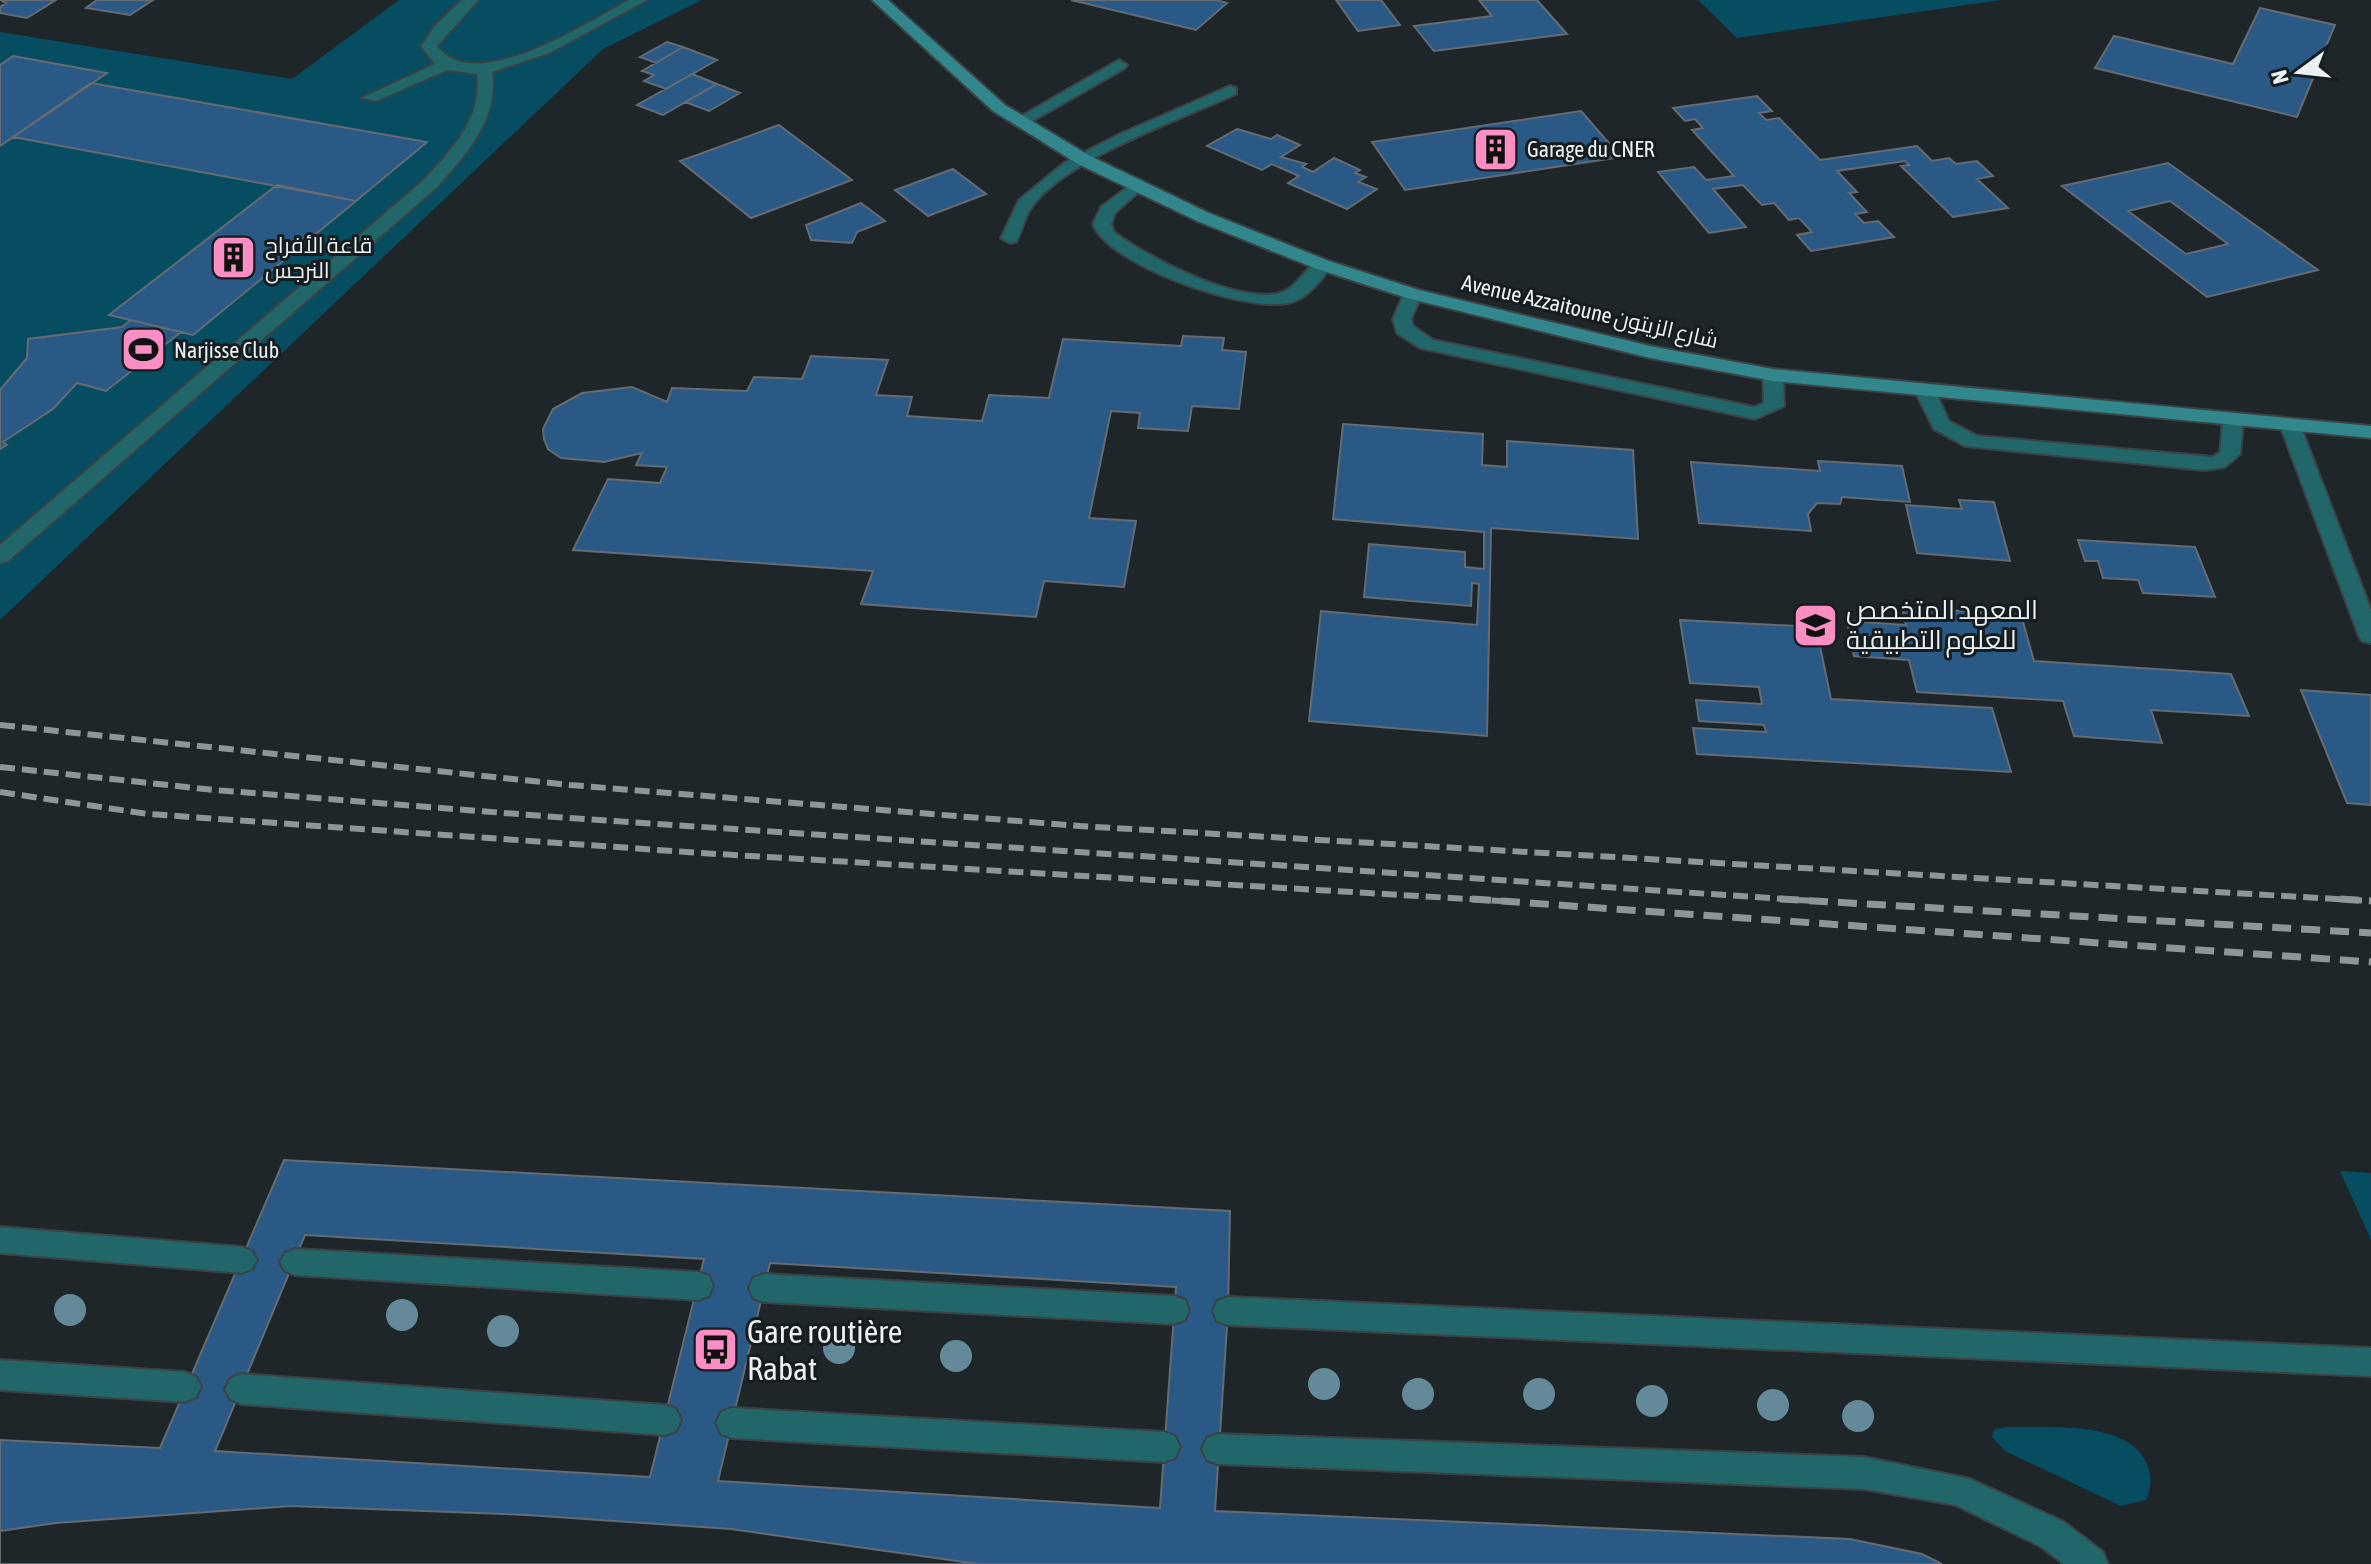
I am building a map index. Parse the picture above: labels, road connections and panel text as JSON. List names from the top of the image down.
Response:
{
  "streets": {
    "street": ["Avenue Azzaitoune شارع الزيتون"]
  },
  "places": {
    "building": ["Garage du CNER", "قاعة الأفراح النرجس"],
    "sports": ["Narjisse Club"],
    "school or university": ["المعهد المتخصص للعلوم التطبيقية"],
    "bus stop": ["Gare routière Rabat"]
  },
  "north": "left"
}
